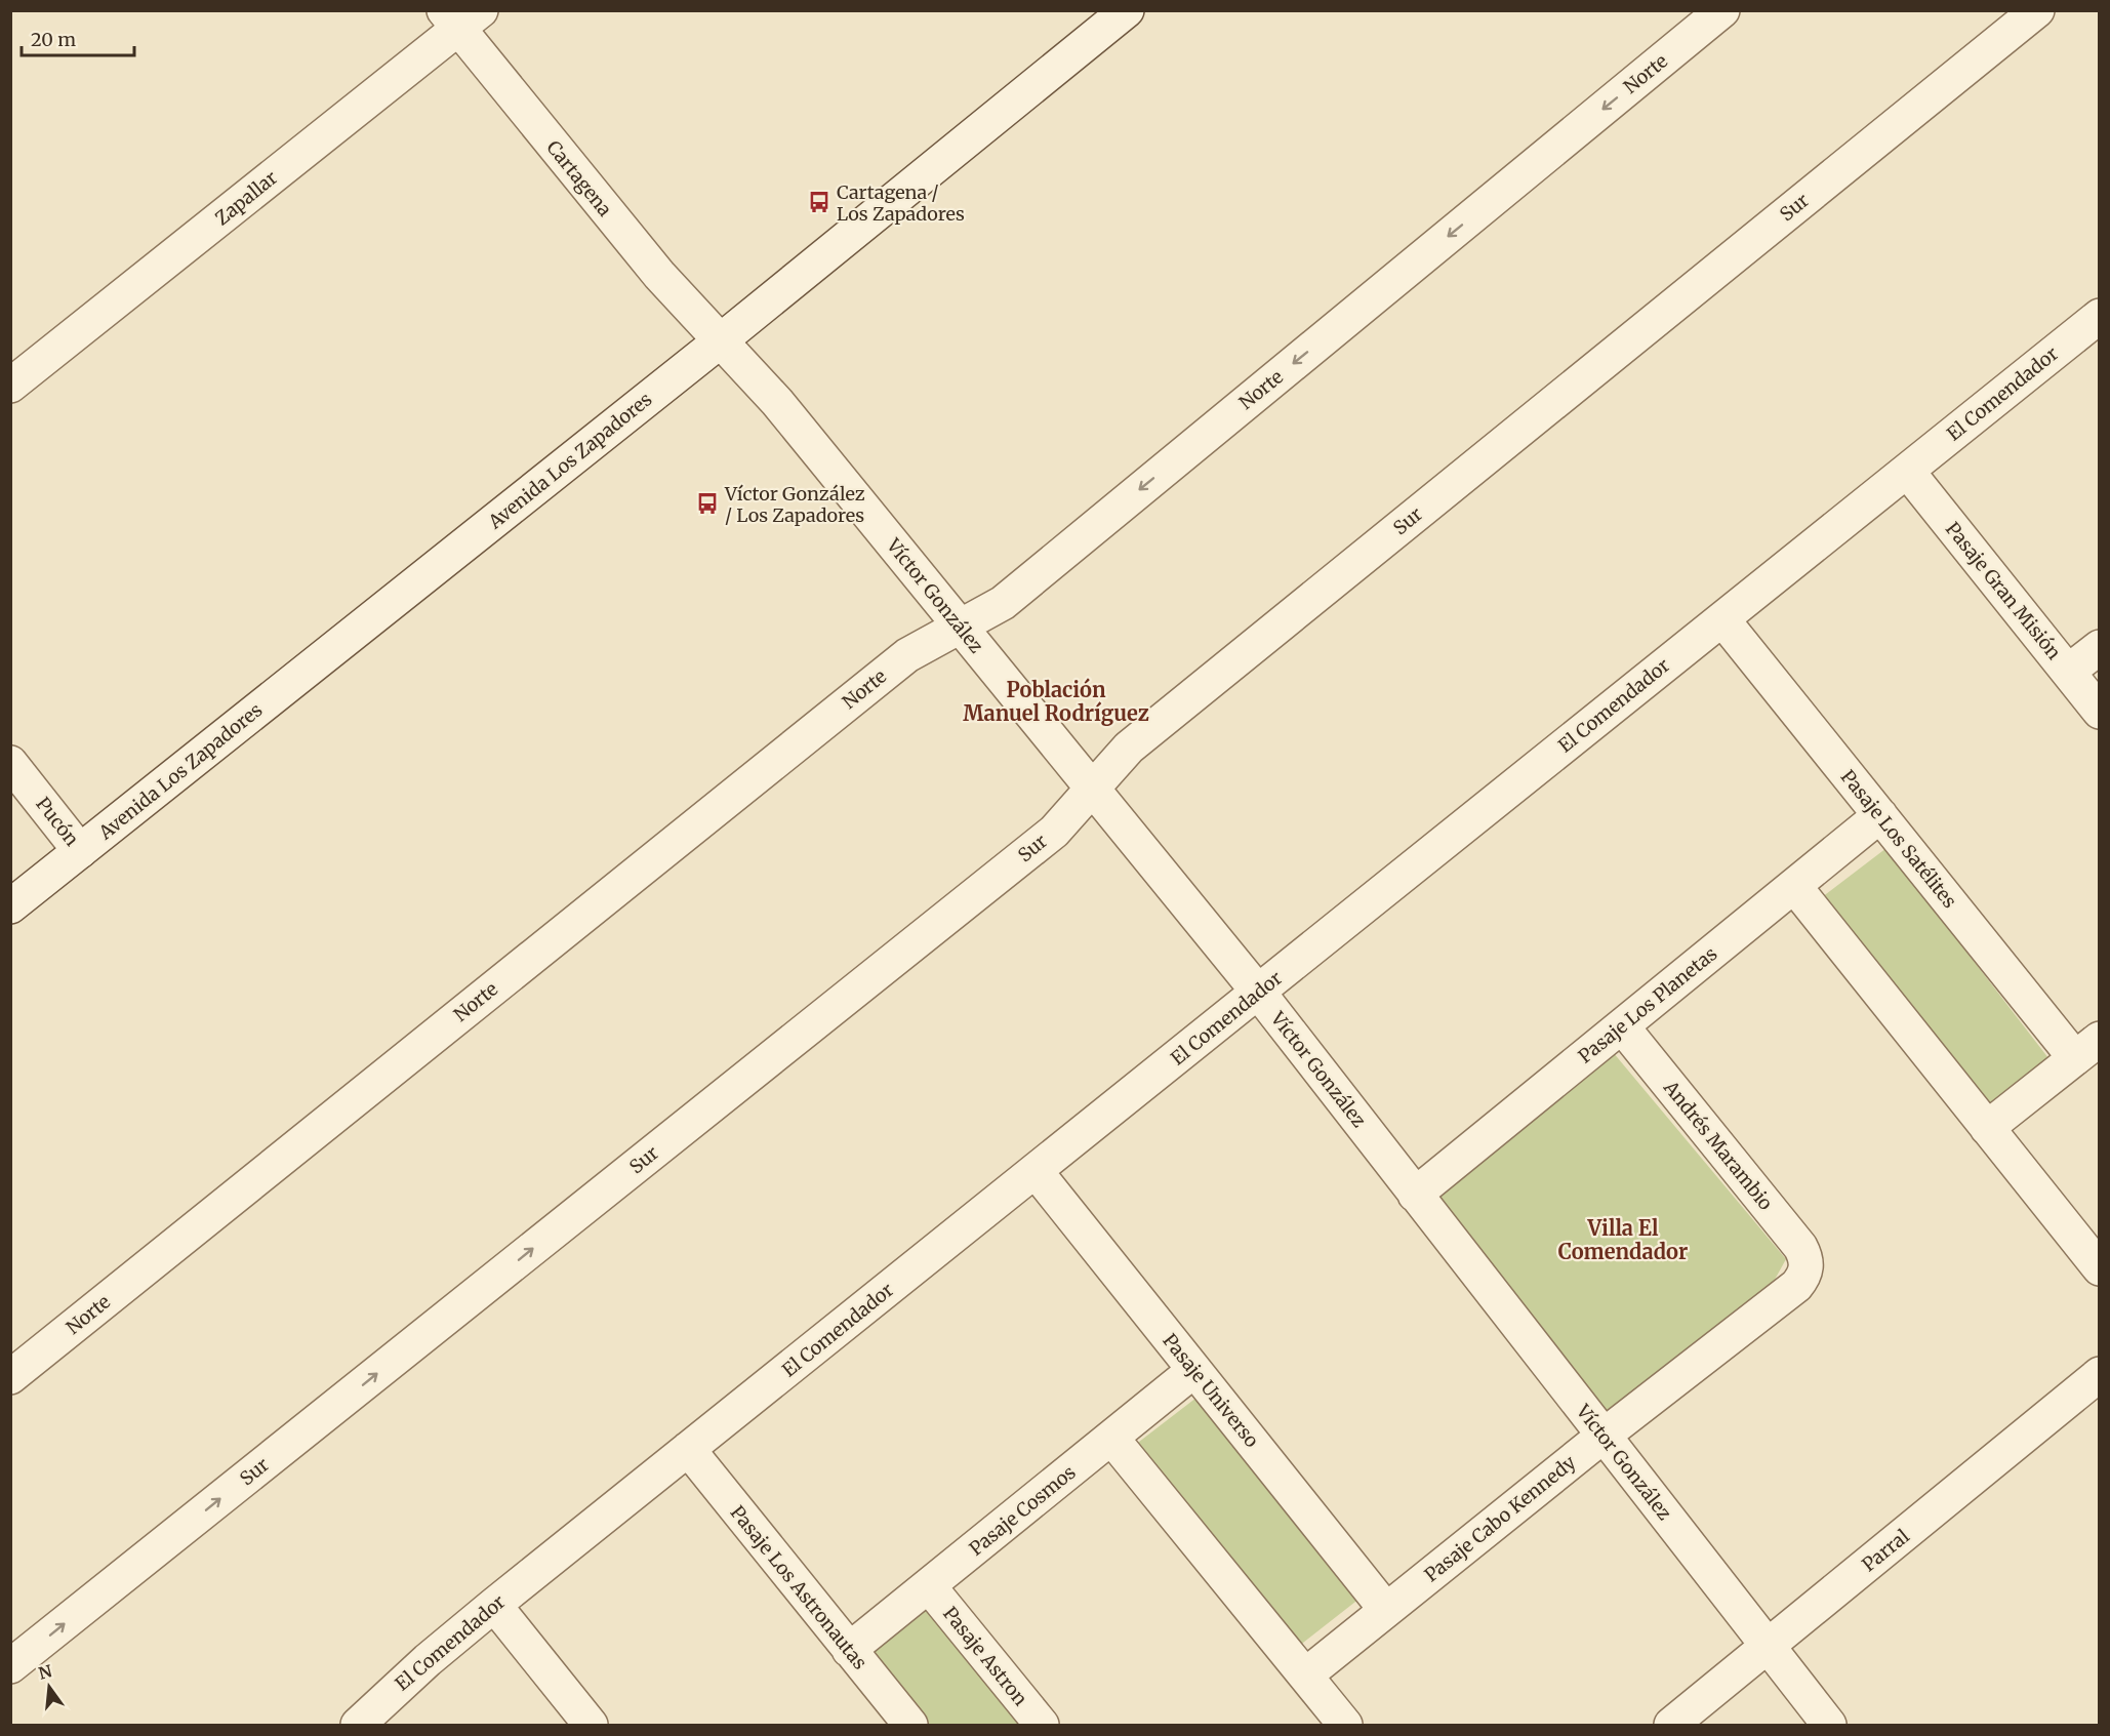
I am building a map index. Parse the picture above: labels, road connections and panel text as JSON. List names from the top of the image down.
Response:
{
  "streets": {
    "street": [
      "Norte",
      "Cartagena",
      "Zapallar",
      "Sur",
      "El Comendador",
      "Avenida Los Zapadores",
      "Pasaje Gran Misión",
      "Víctor González",
      "Pucón",
      "Pasaje Los Satélites",
      "Pasaje Los Planetas",
      "Andrés Marambio",
      "Pasaje Universo",
      "Pasaje Cosmos",
      "Pasaje Cabo Kennedy",
      "Parral",
      "Pasaje Los Astronautas",
      "Pasaje Astron"
    ]
  },
  "crossings": [
    ["Norte", "Víctor González"],
    ["Cartagena", "Zapallar"],
    ["Cartagena", "Avenida Los Zapadores"],
    ["Cartagena", "Víctor González"],
    ["Sur", "Víctor González"],
    ["El Comendador", "Pasaje Gran Misión"],
    ["El Comendador", "Víctor González"],
    ["El Comendador", "Pasaje Los Satélites"],
    ["El Comendador", "Pasaje Universo"],
    ["El Comendador", "Pasaje Los Astronautas"],
    ["Avenida Los Zapadores", "Víctor González"],
    ["Avenida Los Zapadores", "Pucón"],
    ["Víctor González", "Pasaje Los Planetas"],
    ["Víctor González", "Pasaje Cabo Kennedy"],
    ["Víctor González", "Parral"],
    ["Pasaje Los Satélites", "Pasaje Los Planetas"],
    ["Pasaje Los Planetas", "Andrés Marambio"],
    ["Andrés Marambio", "Pasaje Cabo Kennedy"],
    ["Pasaje Universo", "Pasaje Cosmos"],
    ["Pasaje Universo", "Pasaje Cabo Kennedy"],
    ["Pasaje Cosmos", "Pasaje Los Astronautas"],
    ["Pasaje Cosmos", "Pasaje Astron"]
  ],
  "one_way": ["Norte", "Sur"],
  "districts": ["Población Manuel Rodríguez", "Villa El Comendador"],
  "places": {
    "bus stop": ["Cartagena / Los Zapadores", "Víctor González / Los Zapadores"]
  },
  "scale_bar": "20 m",
  "north": "top"
}
